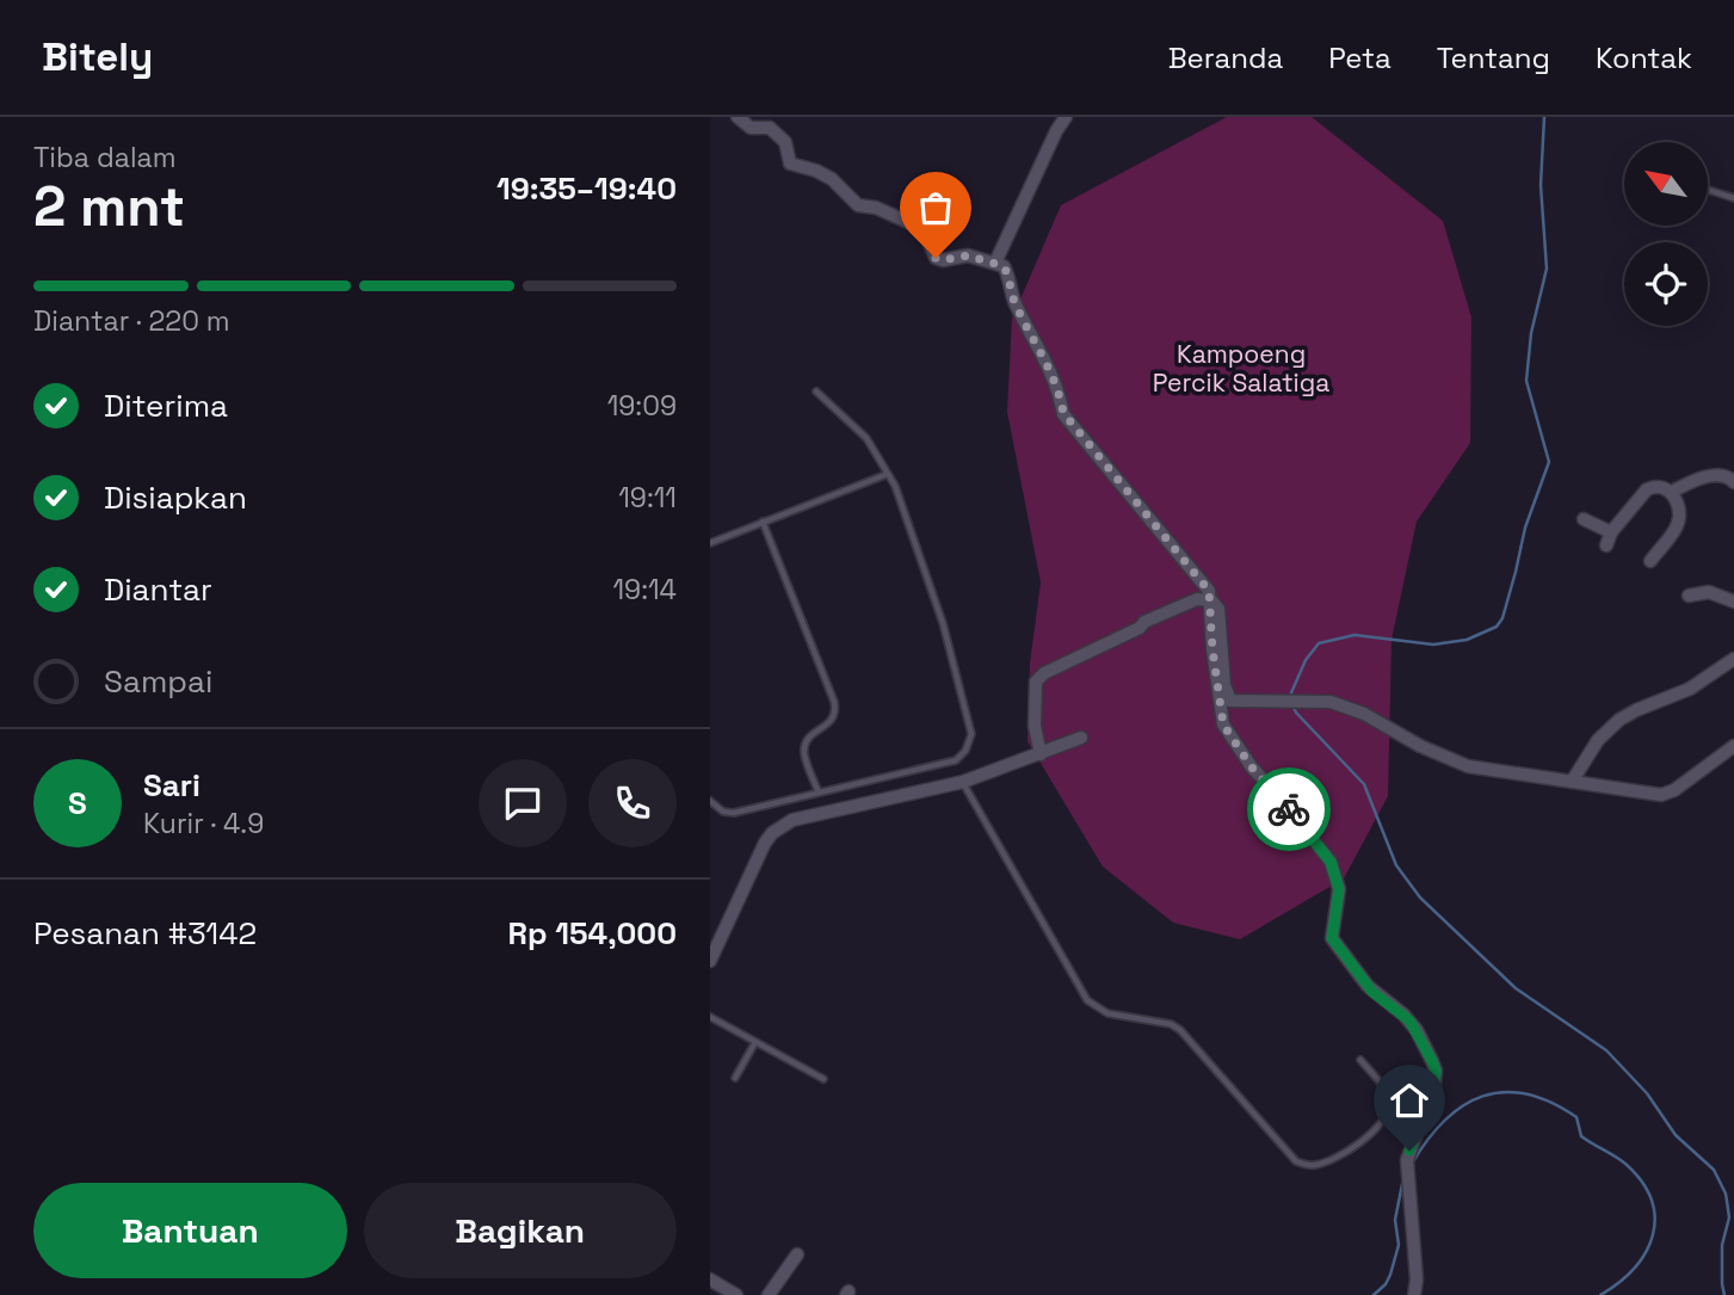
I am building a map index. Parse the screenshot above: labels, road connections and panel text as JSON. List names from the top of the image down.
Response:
{
  "parks": ["Kampoeng Percik Salatiga"],
  "north": "top left",
  "page": {
    "header": "Bitely",
    "nav": [
      "Beranda",
      "Peta",
      "Tentang",
      "Kontak"
    ],
    "heading": ["2 mnt", "Tiba dalam", "19:35–19:40"],
    "panel": [
      "Sari",
      "Kurir · 4.9",
      "Pesanan #3142",
      "Rp 154,000"
    ],
    "bar": "Diantar · 220 m",
    "list": [
      ["Diterima", "19:09"],
      ["Disiapkan", "19:11"],
      ["Diantar", "19:14"],
      "Sampai"
    ],
    "round": "S",
    "buttons": ["Bantuan", "Bagikan"]
  }
}
